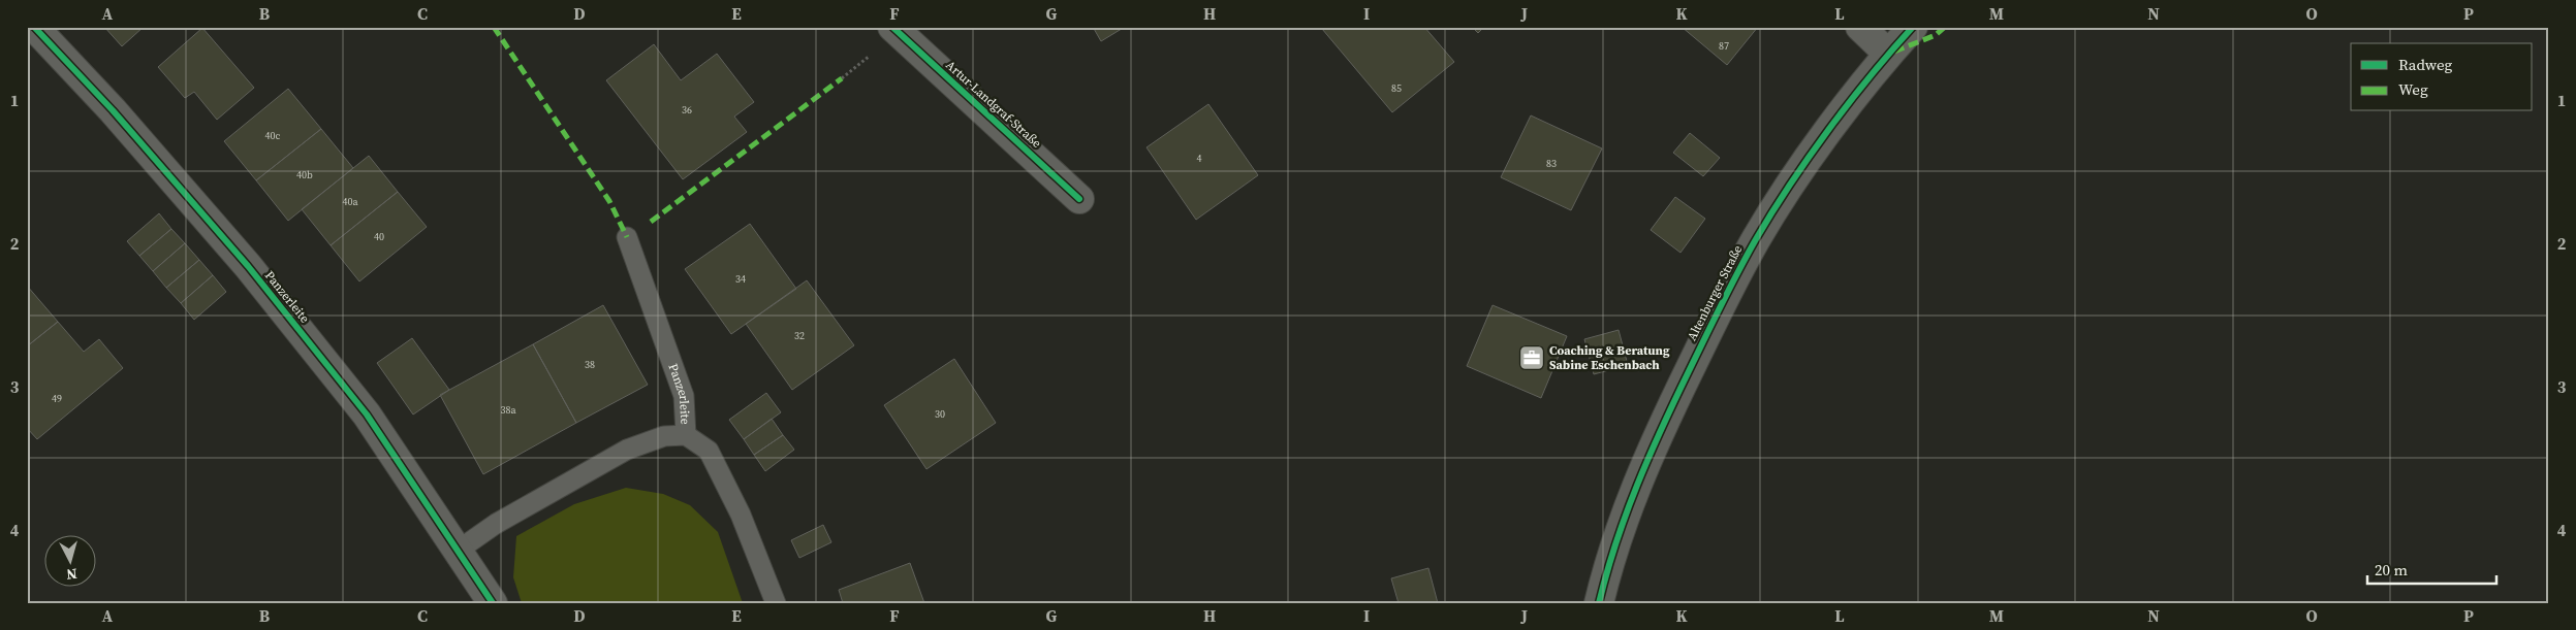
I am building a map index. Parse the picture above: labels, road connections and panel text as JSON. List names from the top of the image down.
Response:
{
  "streets": {
    "street": ["Artur-Landgraf-Straße", "Altenburger Straße", "Panzerleite"]
  },
  "places": {
    "office": ["Coaching & Beratung Sabine Eschenbach"]
  },
  "house_numbers": [
    "87",
    "85",
    "36",
    "40c",
    "4",
    "83",
    "40b",
    "40a",
    "40",
    "34",
    "32",
    "38",
    "49",
    "38a",
    "30"
  ],
  "legend": ["Radweg", "Weg"],
  "scale_bar": "20 m",
  "north": "bottom",
  "grid": {
    "columns": [
      "A",
      "B",
      "C",
      "D",
      "E",
      "F",
      "G",
      "H",
      "I",
      "J",
      "K",
      "L",
      "M",
      "N",
      "O",
      "P"
    ],
    "rows": [
      "1",
      "2",
      "3",
      "4"
    ]
  }
}
